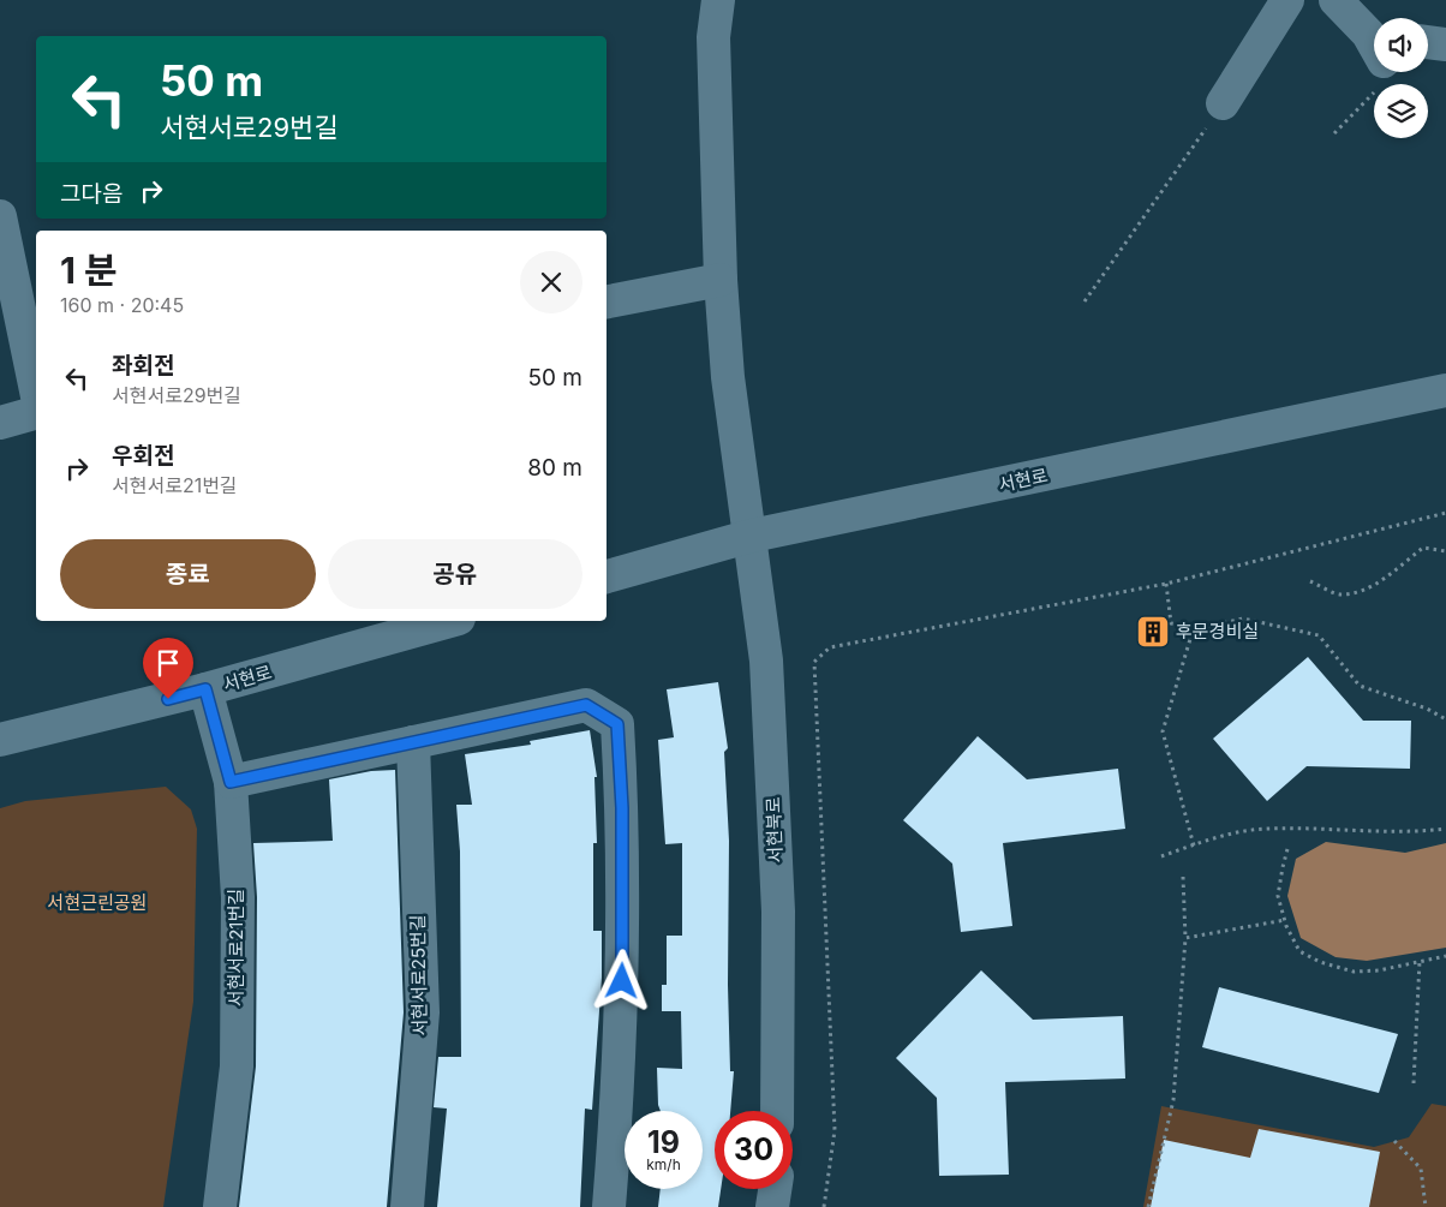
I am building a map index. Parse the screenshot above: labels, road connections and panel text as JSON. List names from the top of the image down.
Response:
{
  "streets": {
    "street": [
      "서현로",
      "서현북로",
      "서현서로21번길",
      "서현서로25번길"
    ]
  },
  "crossings": [
    ["서현로", "서현북로"],
    ["서현로", "서현서로21번길"]
  ],
  "parks": ["서현근린공원"],
  "places": {
    "building": ["후문경비실"]
  },
  "page": {
    "turn": ["50 m", "서현서로29번길"],
    "then": "그다음",
    "heading": ["1 분", "160 m · 20:45"],
    "list": [
      {
        "name": "좌회전",
        "note": "서현서로29번길",
        "value": "50 m"
      },
      {
        "name": "우회전",
        "note": "서현서로21번길",
        "value": "80 m"
      }
    ],
    "buttons": ["종료", "공유"],
    "speed": "19 km/h",
    "limit": "30"
  }
}
